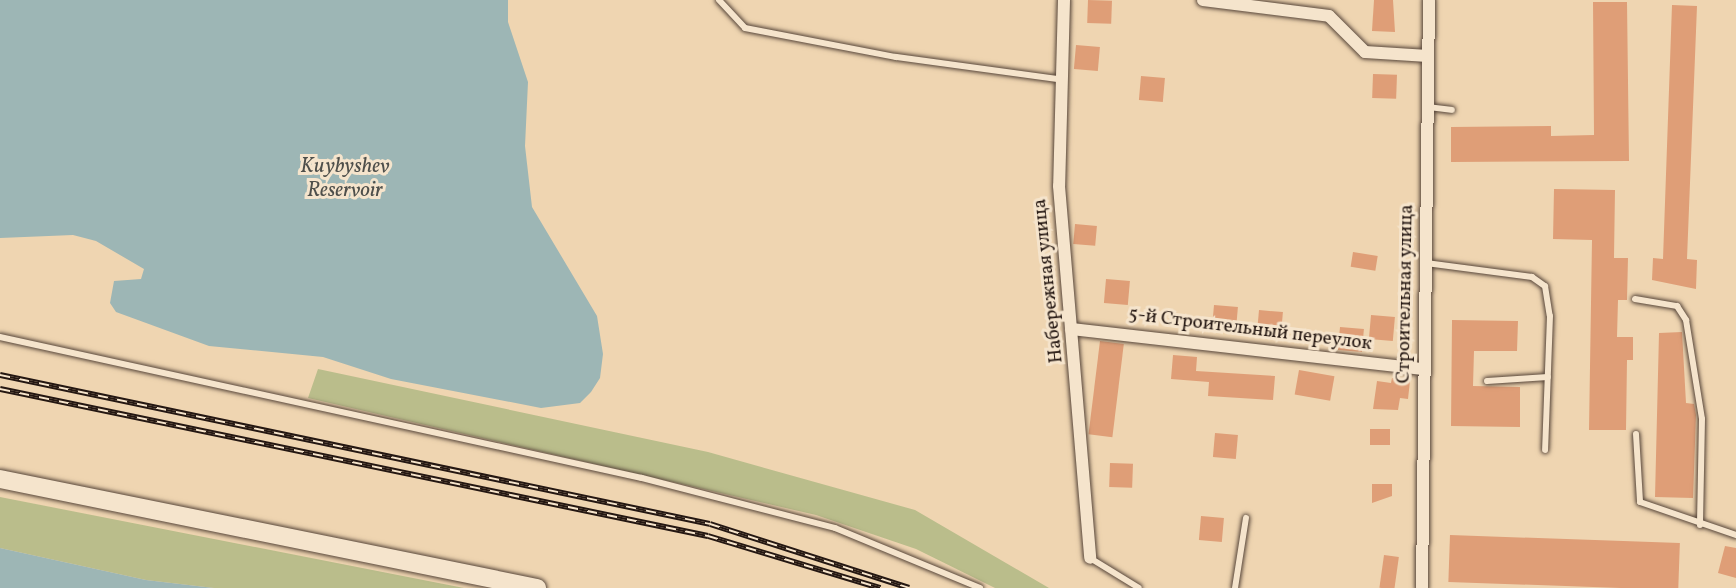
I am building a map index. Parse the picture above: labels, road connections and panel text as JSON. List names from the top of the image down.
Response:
{
  "streets": {
    "street": ["Набережная улица", "Строительная улица", "5-й Строительный переулок"]
  },
  "crossings": [
    ["Набережная улица", "5-й Строительный переулок"],
    ["Строительная улица", "5-й Строительный переулок"]
  ],
  "water": ["Kuybyshev Reservoir"]
}
